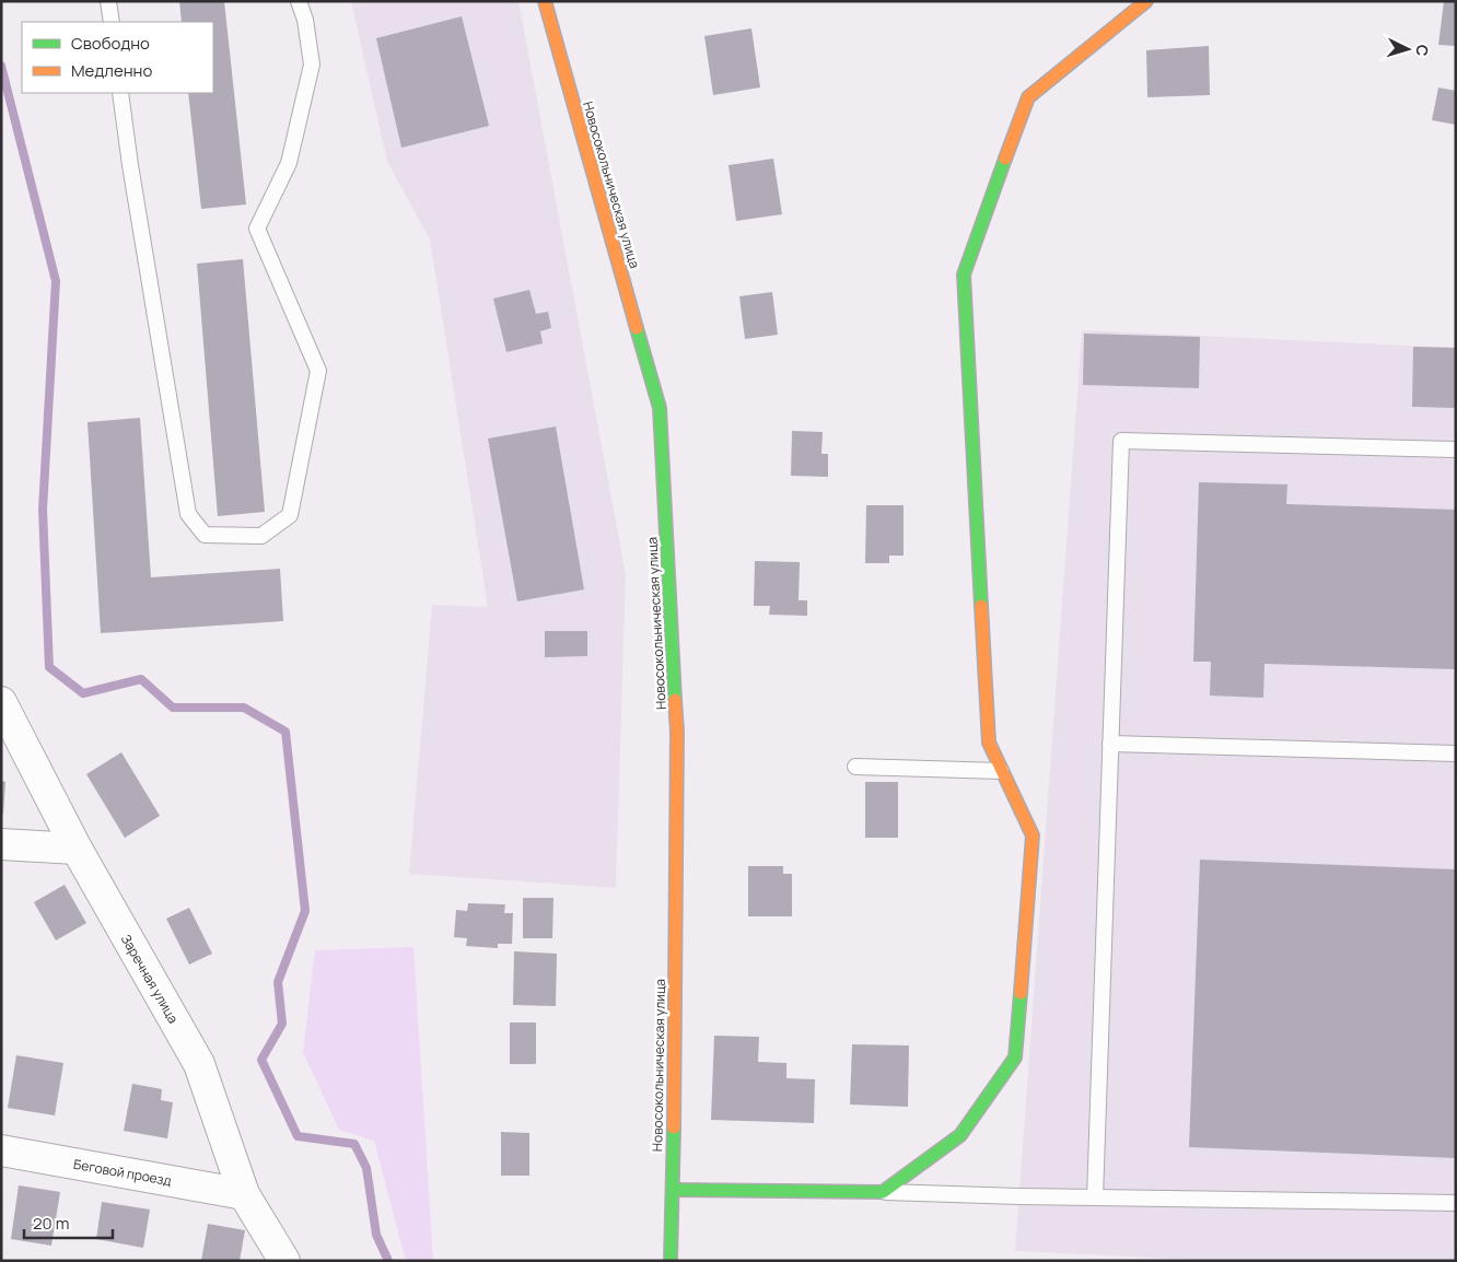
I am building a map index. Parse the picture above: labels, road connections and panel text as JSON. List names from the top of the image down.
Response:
{
  "streets": {
    "street": ["Новосокольническая улица", "Заречная улица", "Беговой проезд"]
  },
  "crossings": [
    ["Заречная улица", "Беговой проезд"]
  ],
  "legend": ["Свободно", "Медленно"],
  "scale_bar": "20 m",
  "north": "right"
}
